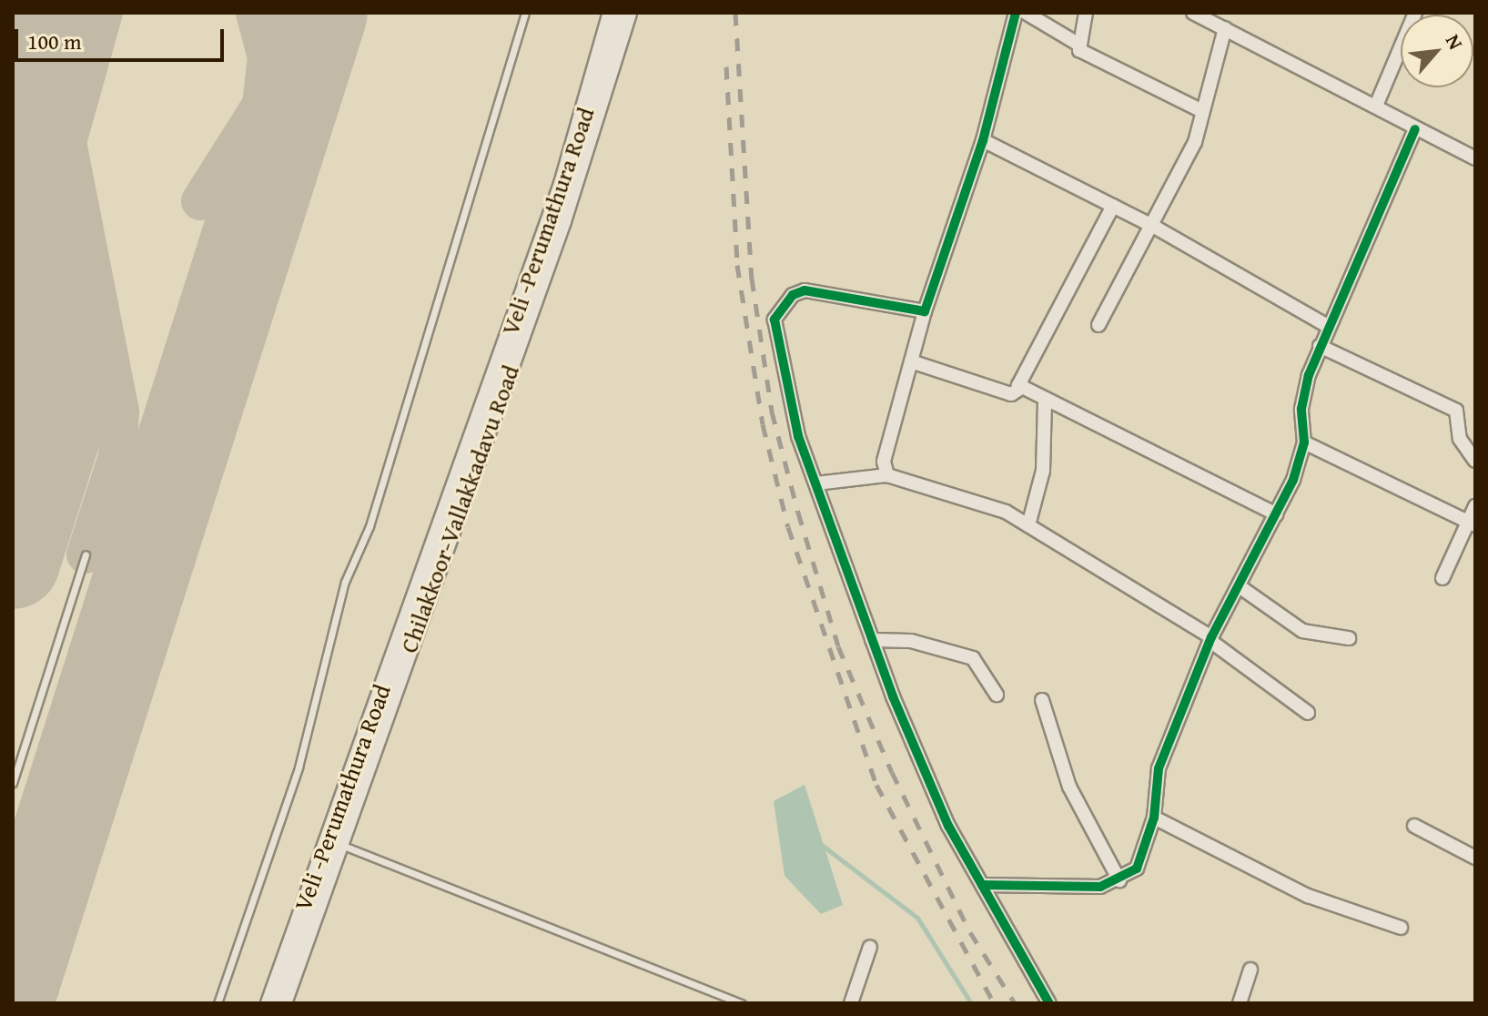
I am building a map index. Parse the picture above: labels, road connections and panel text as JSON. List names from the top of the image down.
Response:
{
  "streets": {
    "main road": ["Veli -Perumathura Road", "Chilakkoor-Vallakkadavu Road"]
  },
  "scale_bar": "100 m",
  "north": "top right"
}
